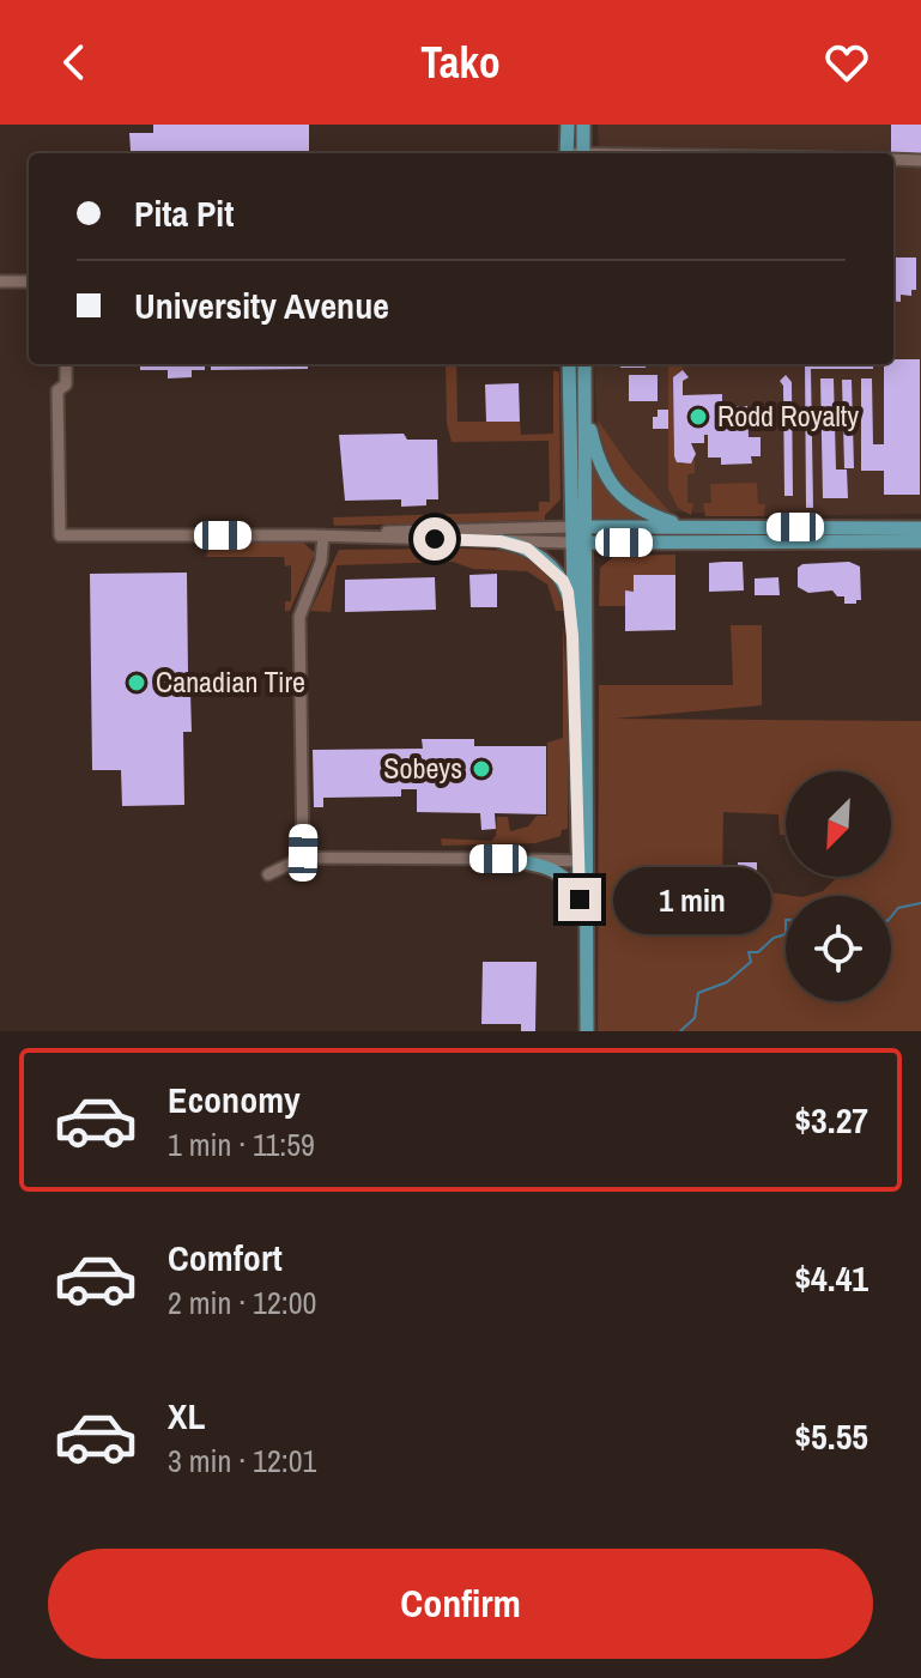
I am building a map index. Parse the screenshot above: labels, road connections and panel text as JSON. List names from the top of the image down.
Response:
{
  "places": ["Rodd Royalty", "Canadian Tire", "Sobeys"],
  "north": "bottom left",
  "page": {
    "header": "Tako",
    "banner": ["Pita Pit", "University Avenue"],
    "bubble": "1 min",
    "list": [
      {
        "name": "Economy",
        "note": "1 min · 11:59",
        "value": "$3.27"
      },
      {
        "name": "Comfort",
        "note": "2 min · 12:00",
        "value": "$4.41"
      },
      {
        "name": "XL",
        "note": "3 min · 12:01",
        "value": "$5.55"
      }
    ],
    "buttons": "Confirm"
  }
}
